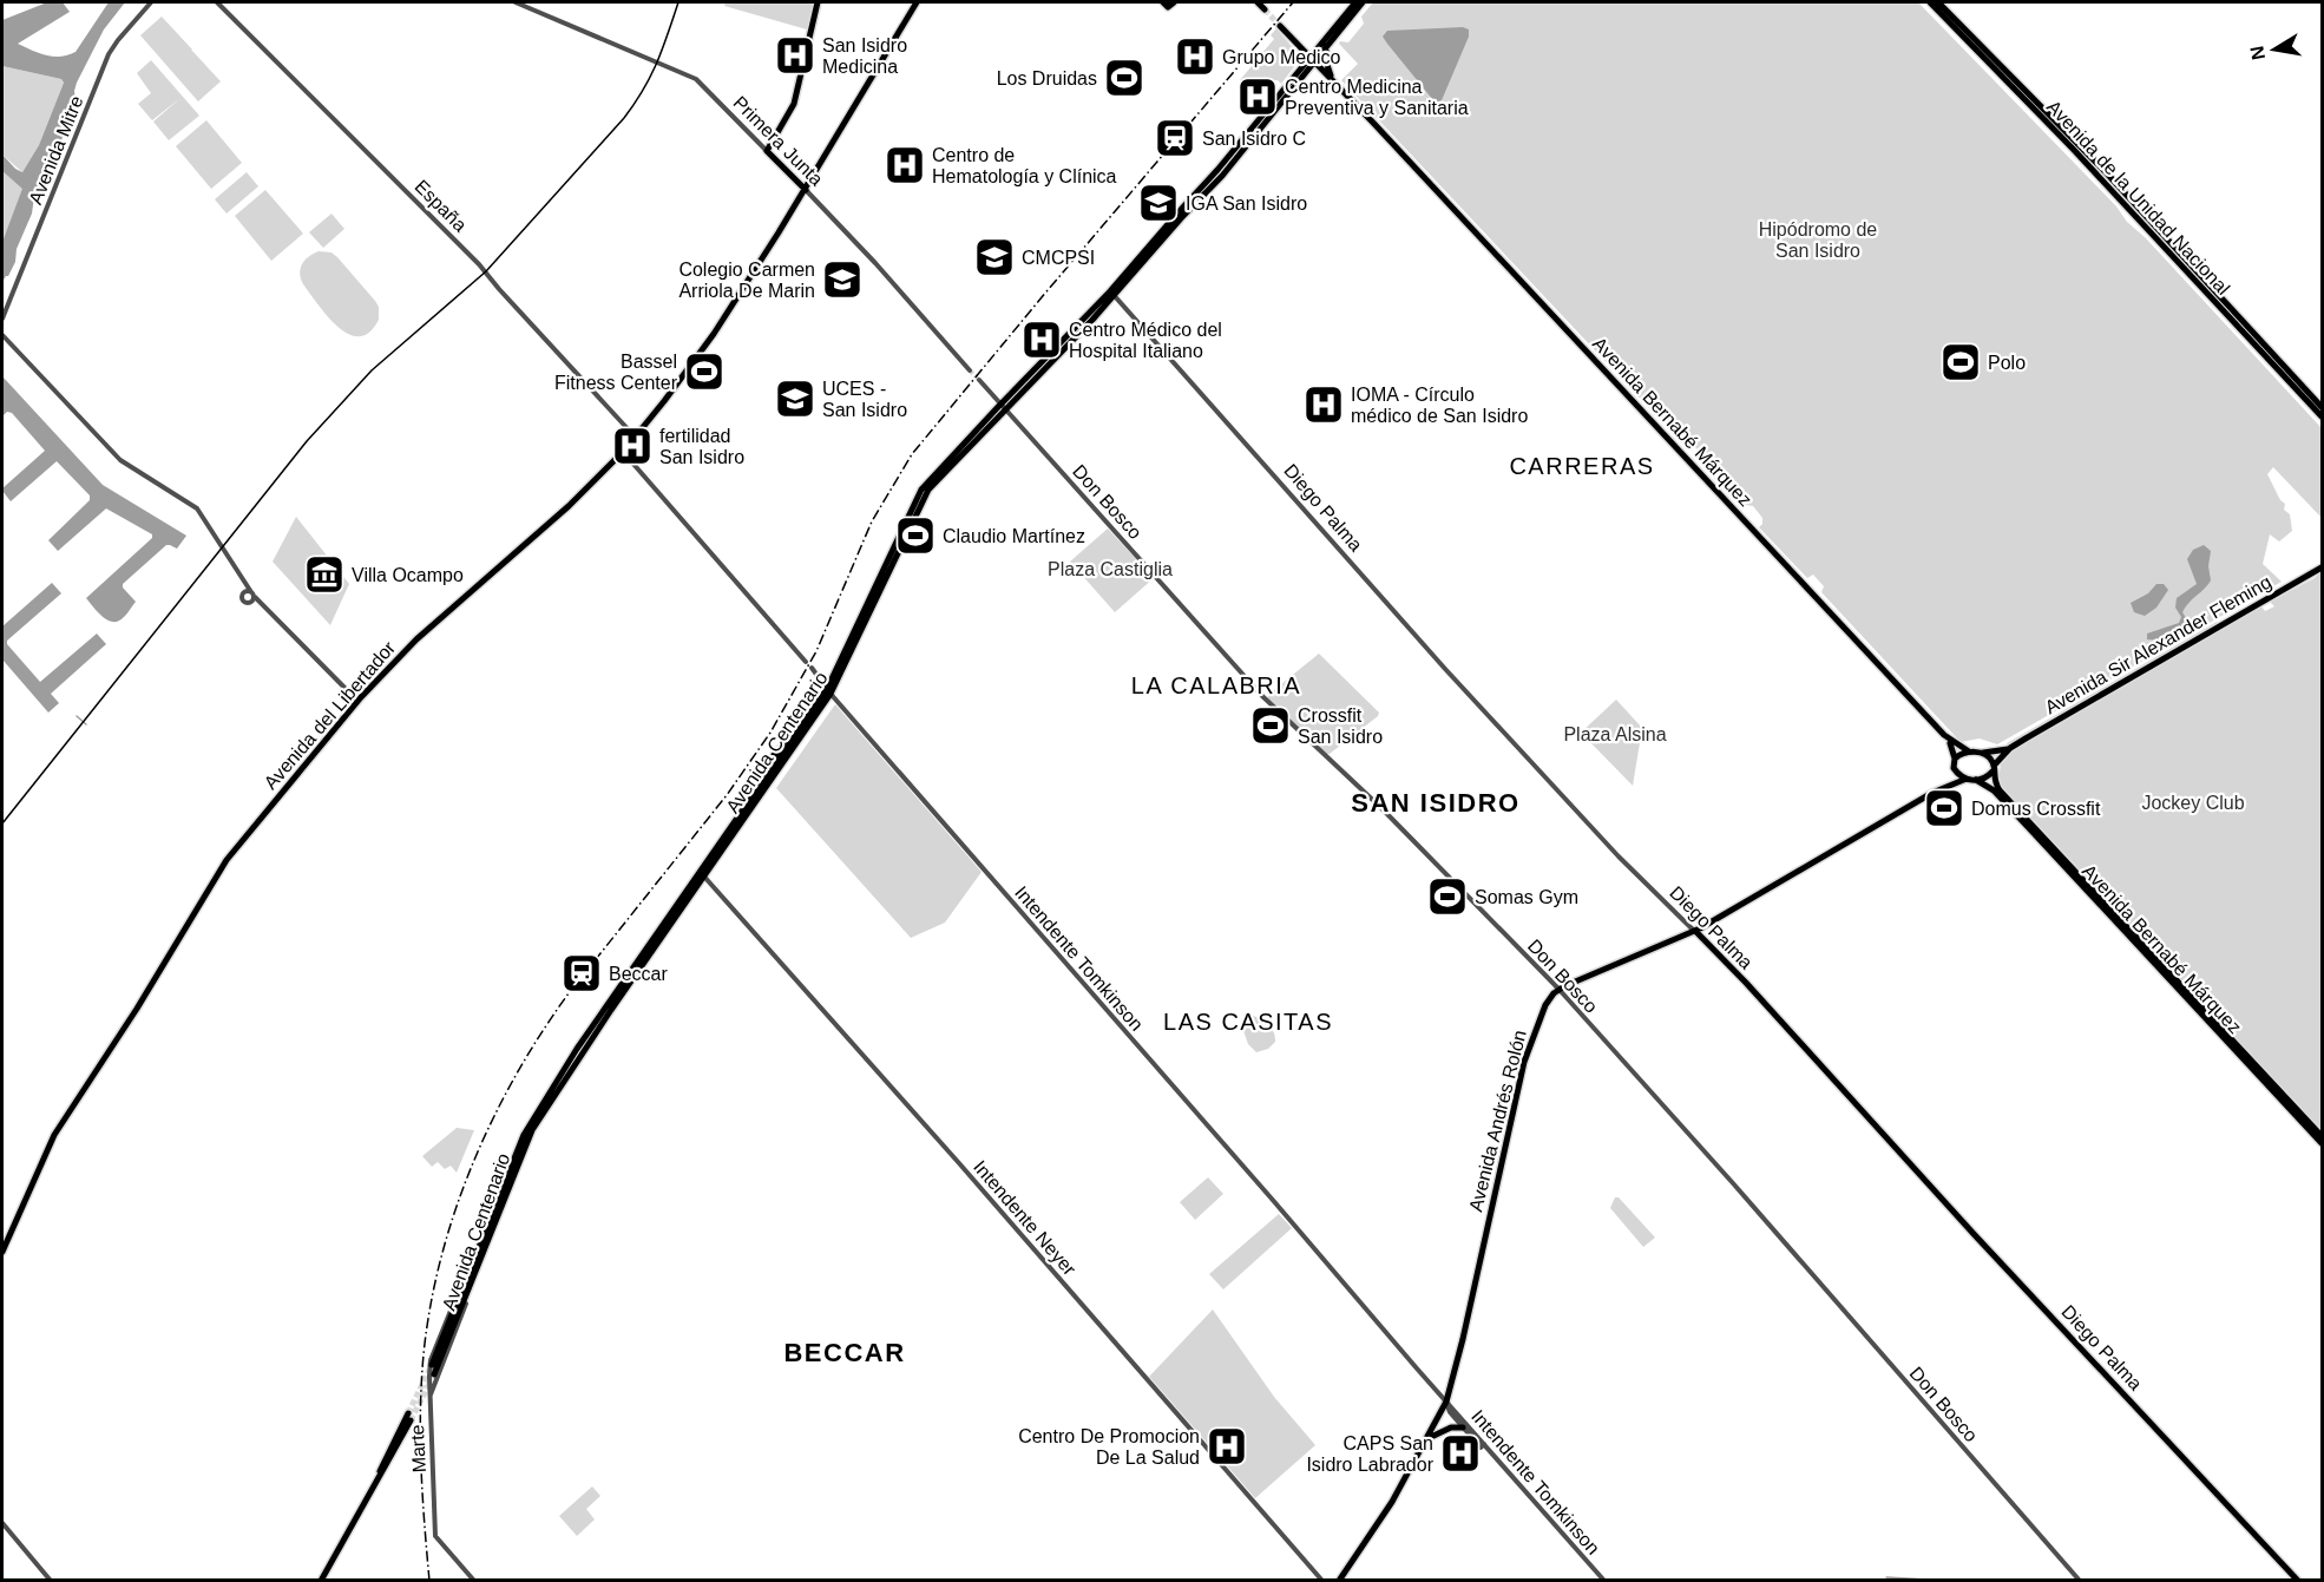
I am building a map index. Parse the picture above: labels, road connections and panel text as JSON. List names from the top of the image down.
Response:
{
  "streets": {
    "main road": [
      "Primera Junta",
      "Avenida de la Unidad Nacional",
      "Avenida Bernabé Márquez",
      "Diego Palma",
      "Avenida Sir Alexander Fleming",
      "Avenida del Libertador",
      "Avenida Centenario",
      "Avenida Andrés Rolón"
    ],
    "street": [
      "Avenida Mitre",
      "España",
      "Don Bosco",
      "Intendente Tomkinson",
      "Intendente Neyer",
      "Marte"
    ]
  },
  "crossings": [
    ["Primera Junta", "Avenida del Libertador"],
    ["España", "Avenida del Libertador"],
    ["Avenida Bernabé Márquez", "Avenida Sir Alexander Fleming"],
    ["Avenida Bernabé Márquez", "Avenida Centenario"],
    ["Don Bosco", "Avenida Centenario"],
    ["Don Bosco", "Avenida Andrés Rolón"],
    ["Diego Palma", "Avenida Centenario"],
    ["Avenida Centenario", "Intendente Tomkinson"],
    ["Avenida Centenario", "Intendente Neyer"],
    ["Intendente Tomkinson", "Avenida Andrés Rolón"]
  ],
  "districts": [
    "CARRERAS",
    "LA CALABRIA",
    "SAN ISIDRO",
    "LAS CASITAS",
    "BECCAR"
  ],
  "parks": [
    "Hipódromo de San Isidro",
    "Plaza Castiglia",
    "Plaza Alsina",
    "Jockey Club"
  ],
  "places": {
    "hospital": [
      "San Isidro Medicina",
      "Grupo Medico",
      "Centro Medicina Preventiva y Sanitaria",
      "Centro de Hematología y Clínica",
      "Centro Médico del Hospital Italiano",
      "IOMA - Círculo médico de San Isidro",
      "fertilidad San Isidro",
      "Centro De Promocion De La Salud",
      "CAPS San Isidro Labrador"
    ],
    "sports": [
      "Los Druidas",
      "Polo",
      "Bassel Fitness Center",
      "Claudio Martínez",
      "Crossfit San Isidro",
      "Domus Crossfit",
      "Somas Gym"
    ],
    "station": ["San Isidro C", "Beccar"],
    "school or university": [
      "IGA San Isidro",
      "CMCPSI",
      "Colegio Carmen Arriola De Marin",
      "UCES - San Isidro"
    ],
    "museum": ["Villa Ocampo"]
  },
  "north": "left"
}
